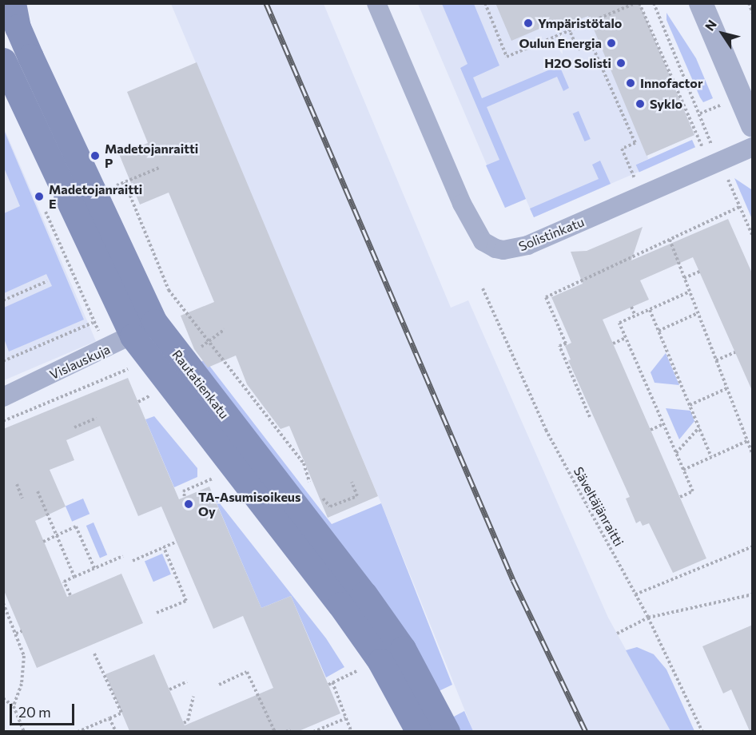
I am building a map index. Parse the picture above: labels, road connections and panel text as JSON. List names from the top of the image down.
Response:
{
  "streets": {
    "main road": ["Rautatienkatu"],
    "street": ["Solistinkatu", "Vislauskuja"],
    "path": ["Säveltäjänraitti"]
  },
  "crossings": [
    ["Vislauskuja", "Rautatienkatu"]
  ],
  "places": [
    "Ympäristötalo",
    "Oulun Energia",
    "H2O Solisti",
    "Innofactor",
    "Syklo",
    "Madetojanraitti P",
    "Madetojanraitti E",
    "TA-Asumisoikeus Oy"
  ],
  "scale_bar": "20 m",
  "north": "top left"
}
